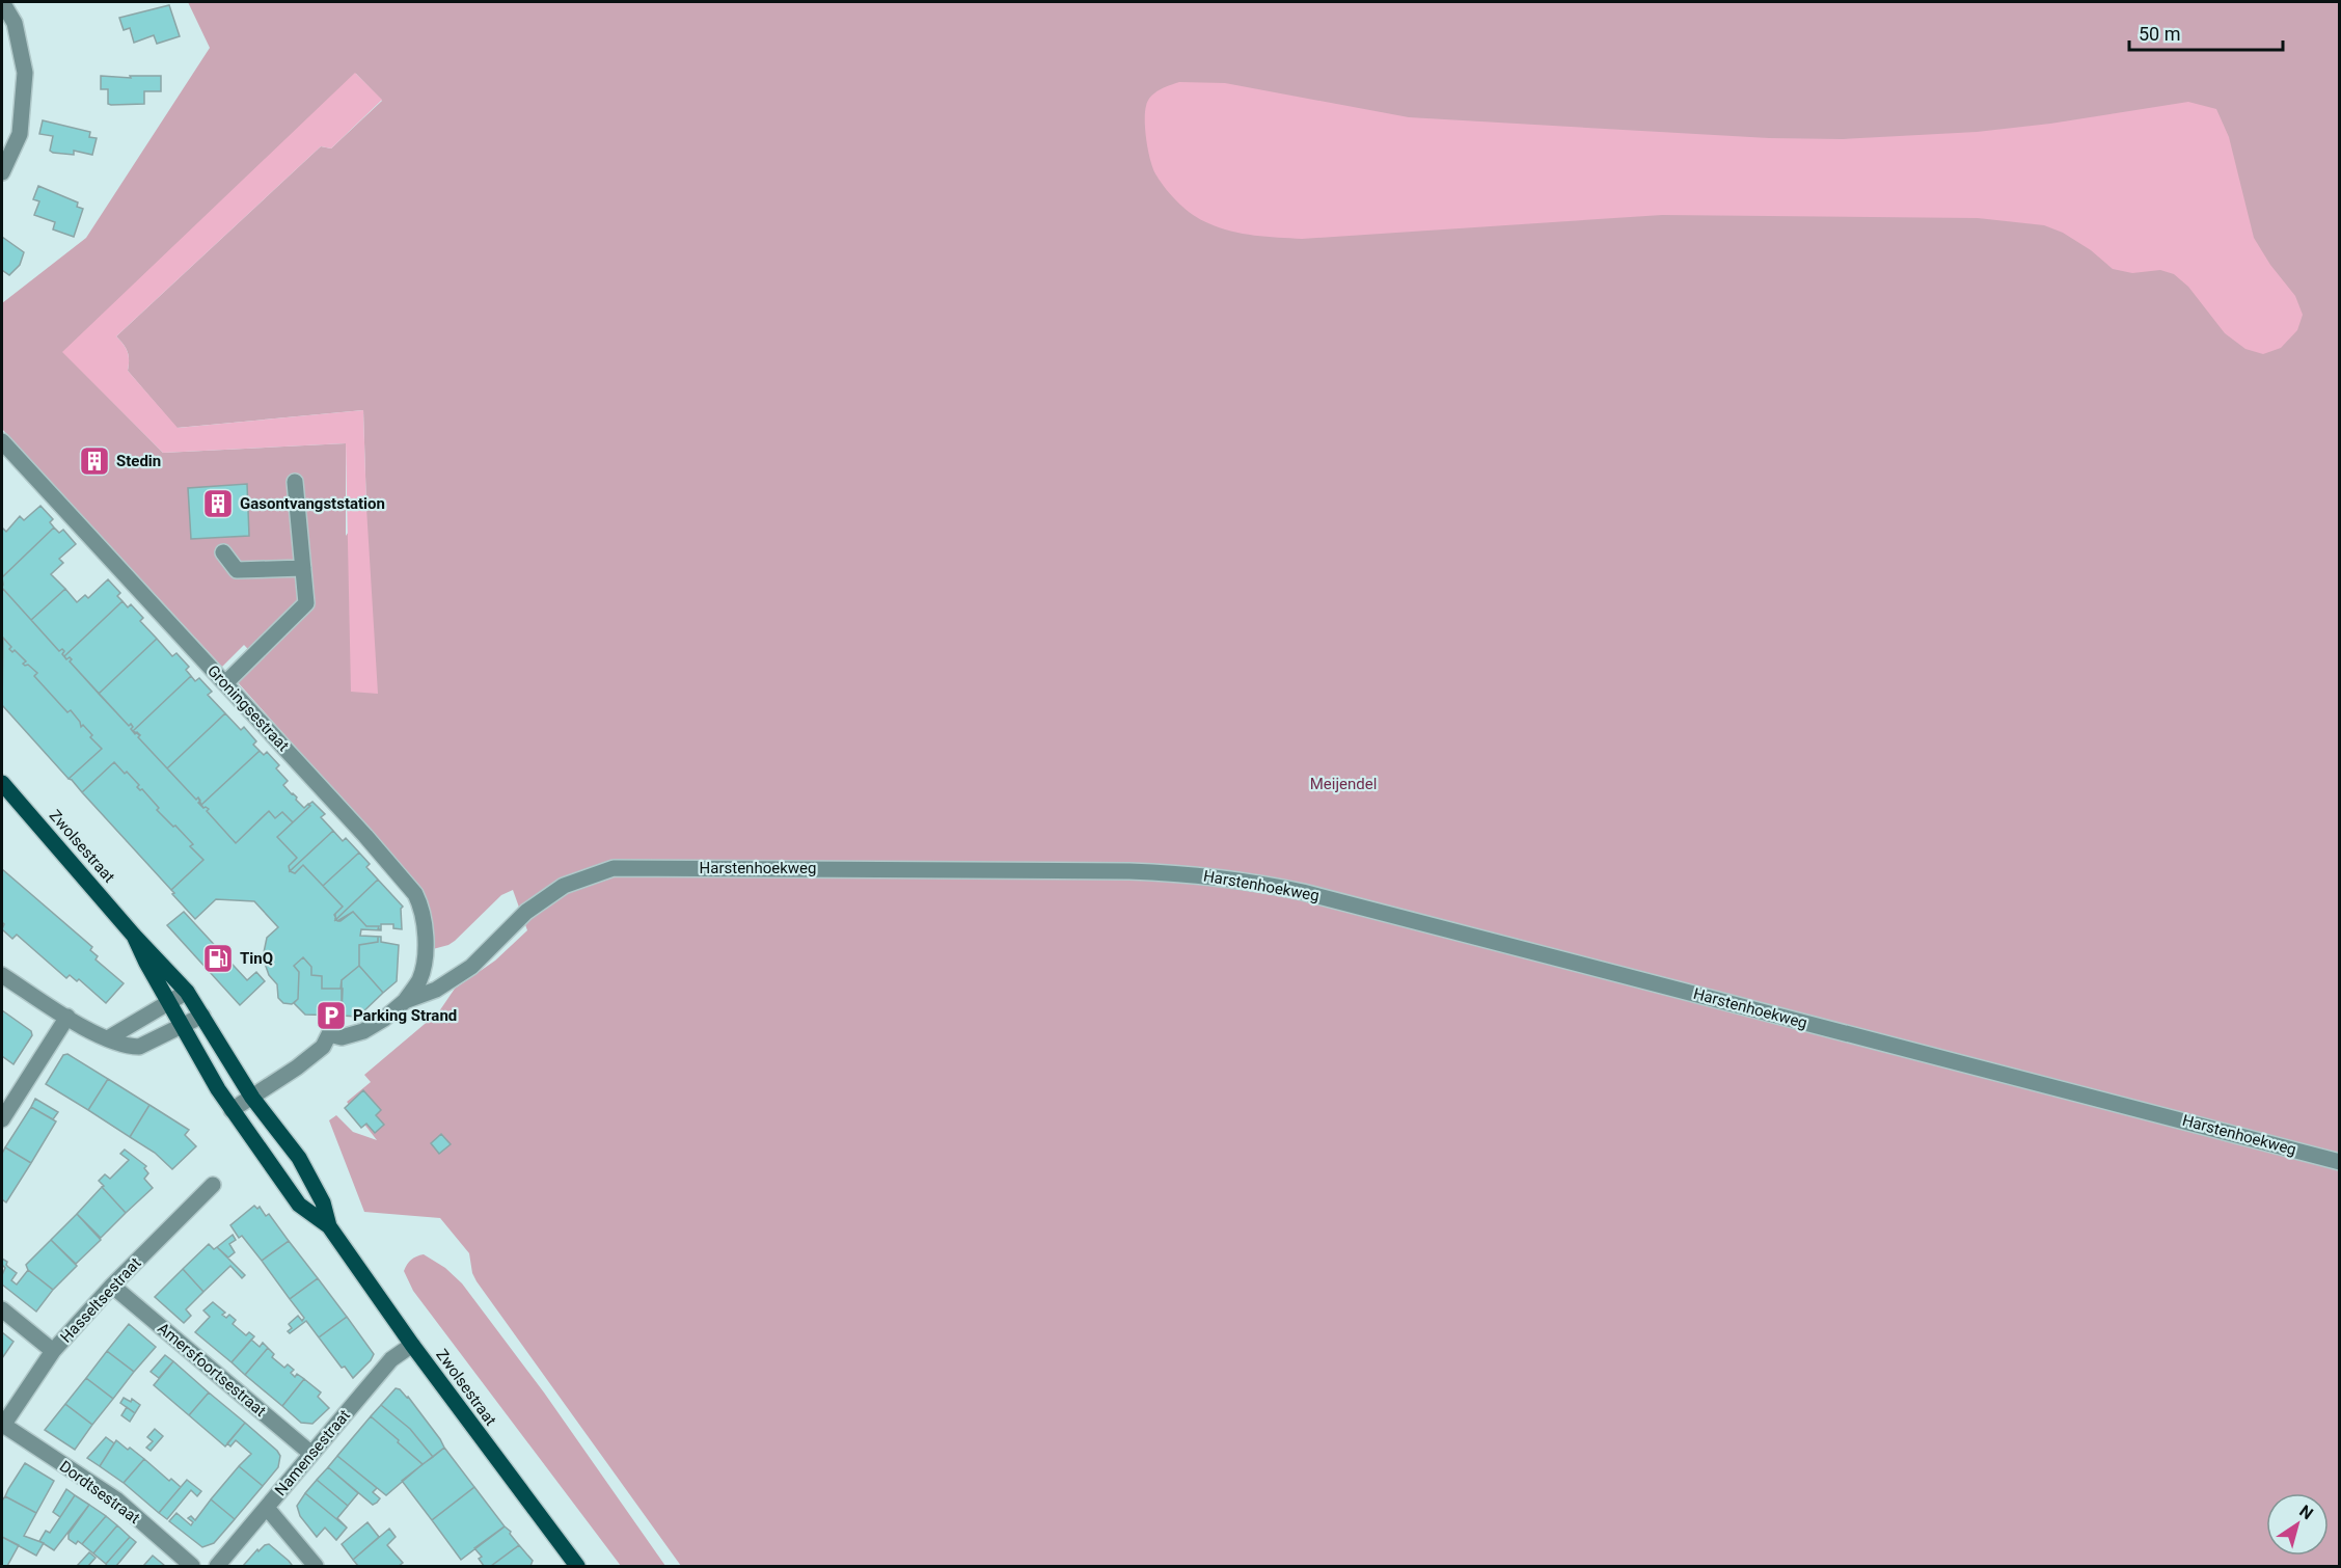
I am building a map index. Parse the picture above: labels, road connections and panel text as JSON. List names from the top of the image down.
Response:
{
  "streets": {
    "main road": ["Zwolsestraat"],
    "street": [
      "Groningsestraat",
      "Harstenhoekweg",
      "Hasseltsestraat",
      "Amersfoortsestraat",
      "Namensestraat",
      "Dordtsestraat"
    ]
  },
  "crossings": [
    ["Groningsestraat", "Harstenhoekweg"],
    ["Zwolsestraat", "Harstenhoekweg"],
    ["Zwolsestraat", "Namensestraat"],
    ["Hasseltsestraat", "Amersfoortsestraat"],
    ["Hasseltsestraat", "Dordtsestraat"],
    ["Amersfoortsestraat", "Namensestraat"]
  ],
  "parks": ["Meijendel"],
  "places": {
    "building": ["Stedin", "Gasontvangststation"],
    "fuel station": ["TinQ"],
    "parking": ["Parking Strand"]
  },
  "scale_bar": "50 m",
  "north": "top right"
}
